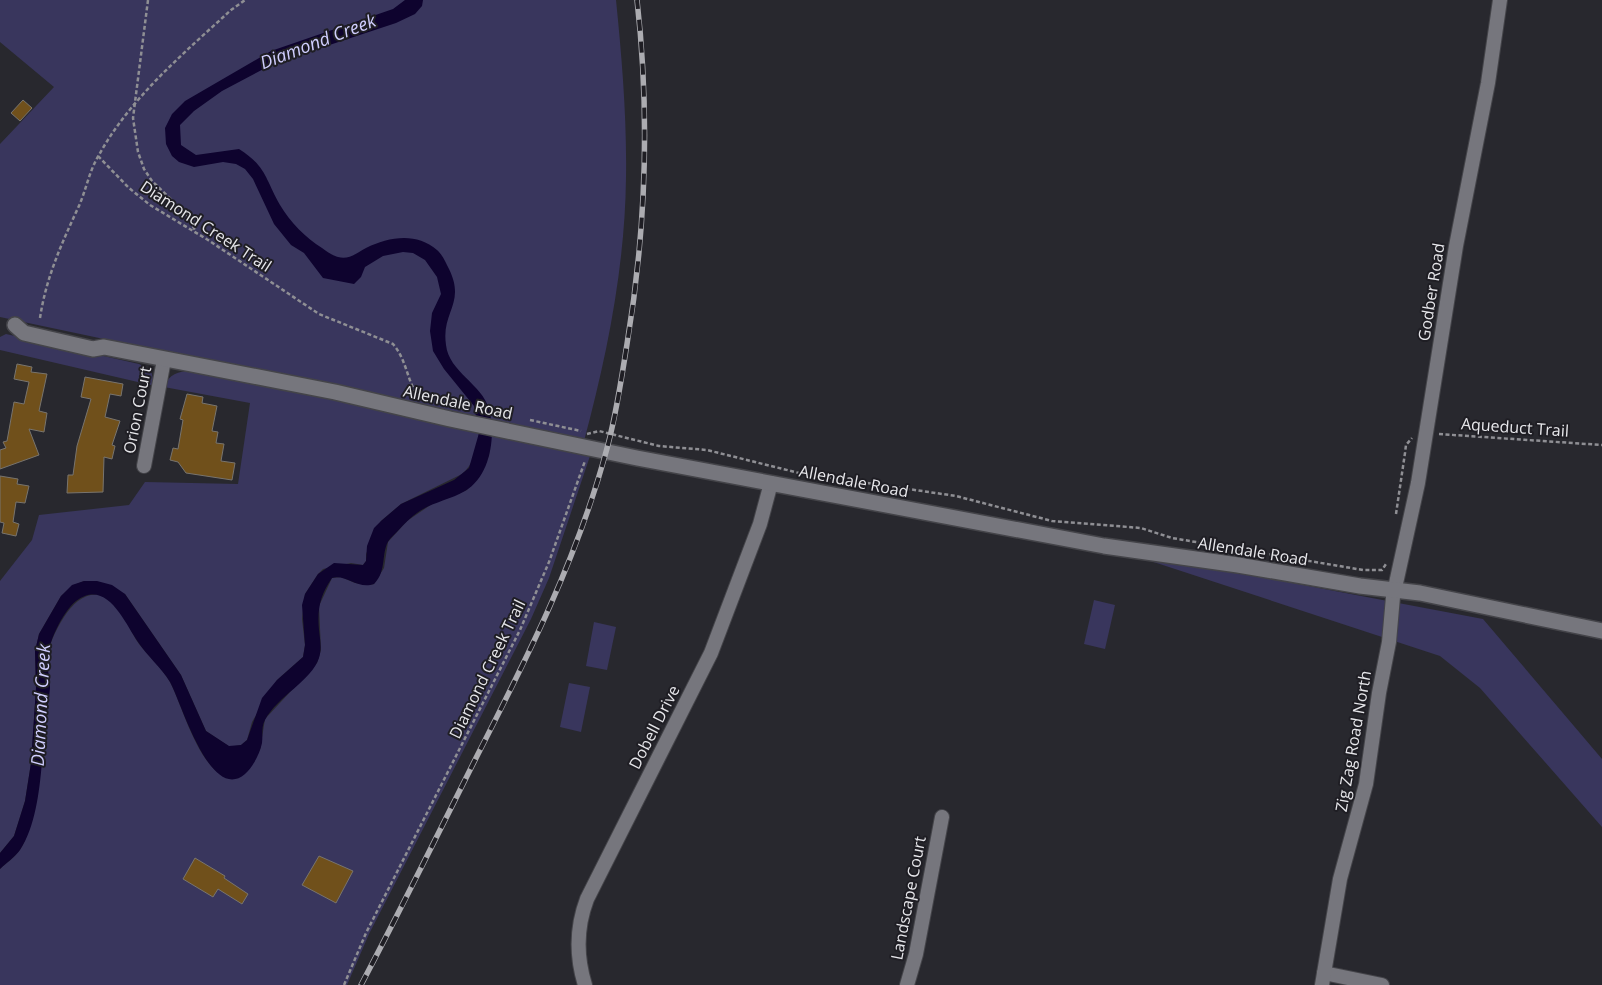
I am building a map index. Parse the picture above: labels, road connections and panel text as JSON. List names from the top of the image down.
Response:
{
  "streets": {
    "street": [
      "Godber Road",
      "Allendale Road",
      "Orion Court",
      "Dobell Drive",
      "Zig Zag Road North",
      "Landscape Court"
    ],
    "path": ["Diamond Creek Trail", "Aqueduct Trail"]
  },
  "crossings": [
    ["Diamond Creek Trail", "Allendale Road"],
    ["Godber Road", "Allendale Road"],
    ["Godber Road", "Aqueduct Trail"],
    ["Godber Road", "Zig Zag Road North"],
    ["Allendale Road", "Orion Court"],
    ["Allendale Road", "Dobell Drive"],
    ["Allendale Road", "Zig Zag Road North"]
  ],
  "water": ["Diamond Creek"]
}
